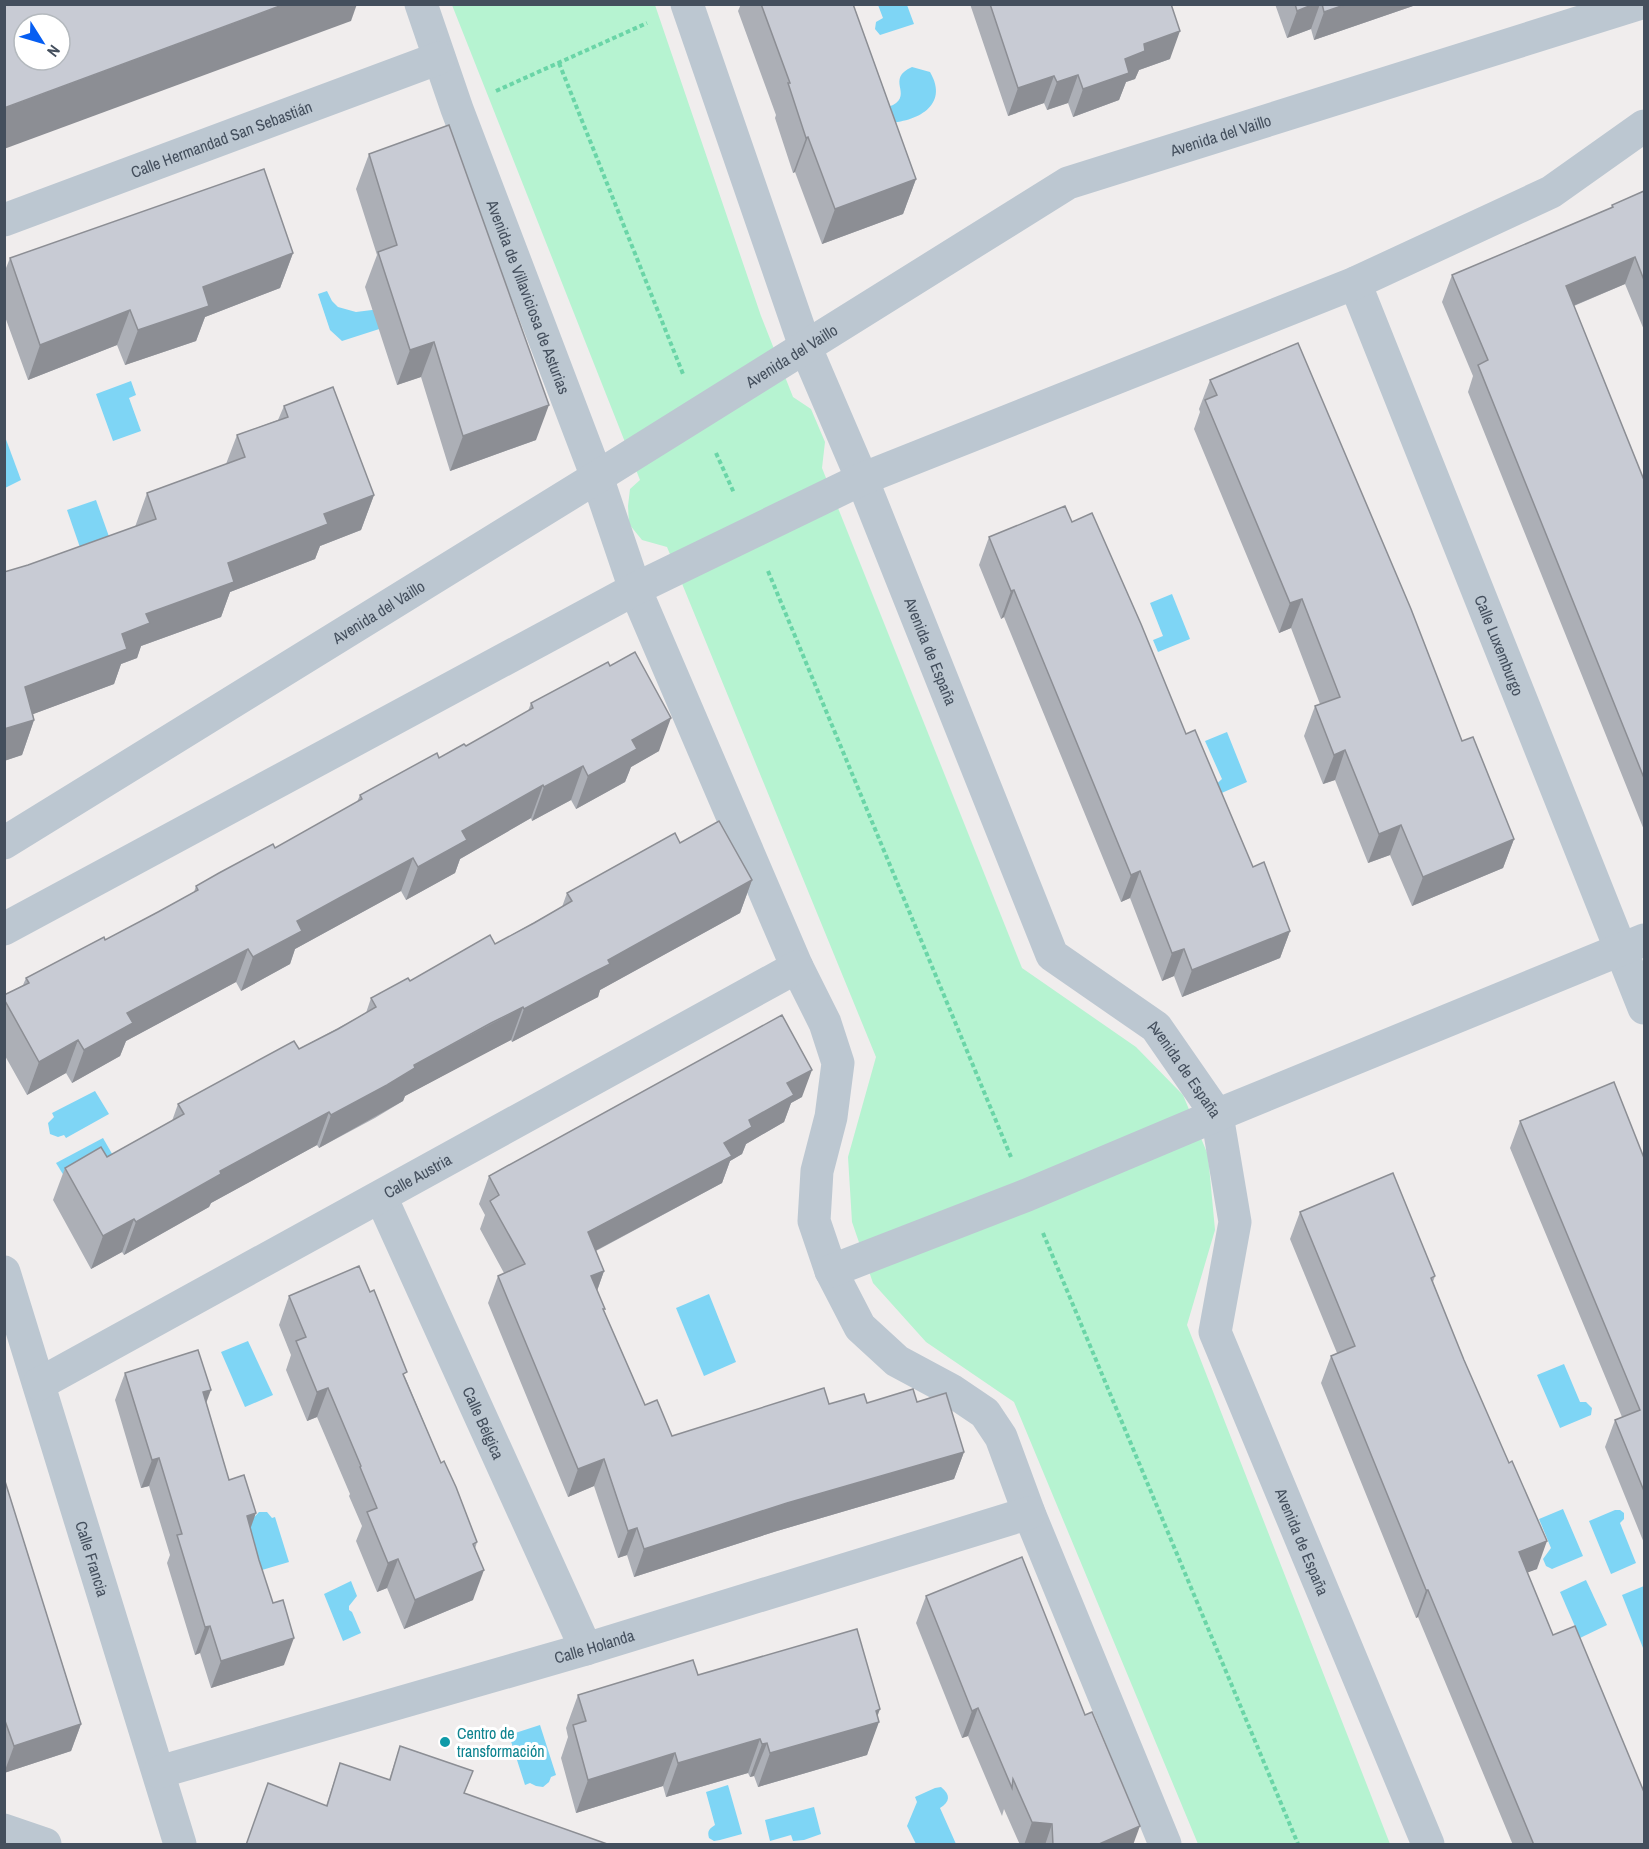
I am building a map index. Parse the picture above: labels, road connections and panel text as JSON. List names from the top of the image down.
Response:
{
  "streets": {
    "street": [
      "Avenida del Vaillo",
      "Calle Hermandad San Sebastián",
      "Avenida de Villaviciosa de Asturias",
      "Calle Luxemburgo",
      "Avenida de España",
      "Calle Austria",
      "Calle Bélgica",
      "Calle Francia",
      "Calle Holanda"
    ]
  },
  "crossings": [
    ["Avenida del Vaillo", "Avenida de Villaviciosa de Asturias"],
    ["Avenida del Vaillo", "Avenida de España"],
    ["Calle Hermandad San Sebastián", "Avenida de Villaviciosa de Asturias"],
    ["Calle Austria", "Calle Bélgica"],
    ["Calle Austria", "Calle Francia"],
    ["Calle Bélgica", "Calle Holanda"],
    ["Calle Francia", "Calle Holanda"]
  ],
  "places": ["Centro de transformación"],
  "north": "bottom right"
}
